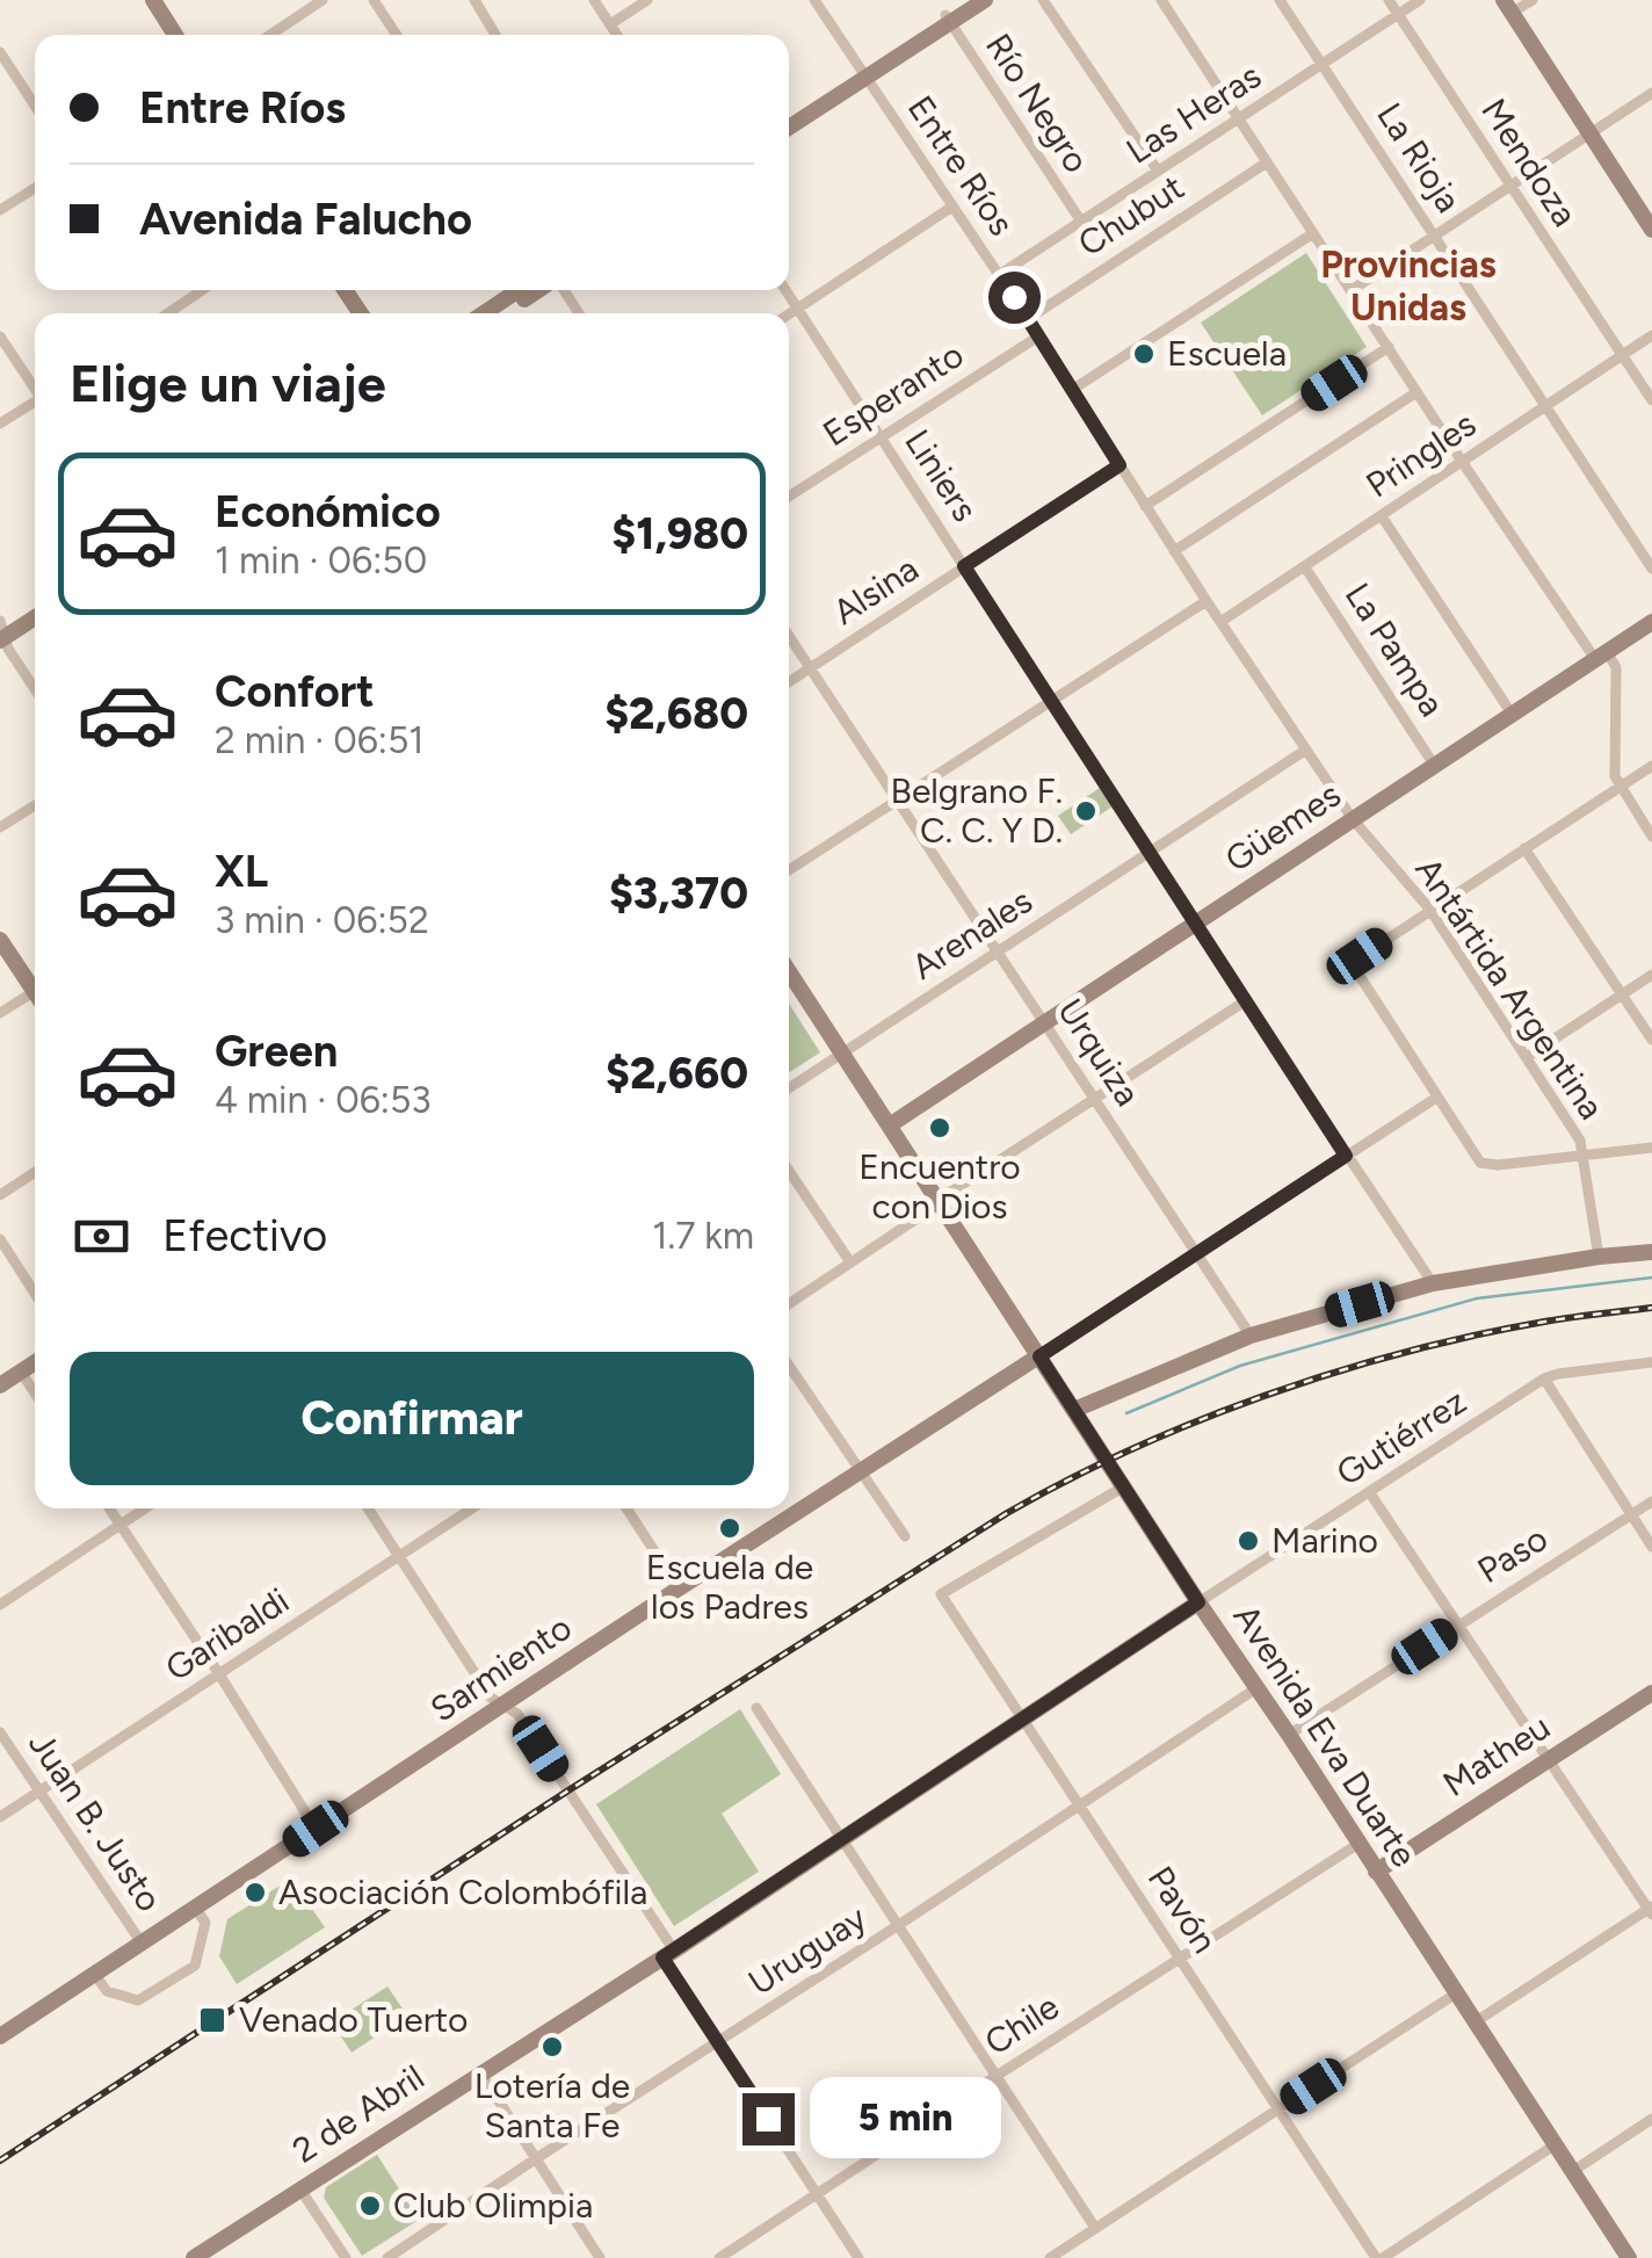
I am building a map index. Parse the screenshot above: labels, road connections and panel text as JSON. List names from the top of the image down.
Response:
{
  "streets": {
    "main road": [
      "Güemes",
      "Sarmiento",
      "Avenida Eva Duarte",
      "Matheu",
      "2 de Abril"
    ],
    "street": [
      "Río Negro",
      "Las Heras",
      "La Rioja",
      "Mendoza",
      "Entre Ríos",
      "Chubut",
      "Esperanto",
      "Pringles",
      "Liniers",
      "Alsina",
      "La Pampa",
      "Arenales",
      "Antártida Argentina",
      "Urquiza",
      "Gutiérrez",
      "Paso",
      "Garibaldi",
      "Juan B. Justo",
      "Pavón",
      "Uruguay",
      "Chile"
    ]
  },
  "crossings": [
    ["Río Negro", "Las Heras"],
    ["Las Heras", "La Rioja"],
    ["Las Heras", "Mendoza"],
    ["Las Heras", "Entre Ríos"],
    ["La Rioja", "Pringles"],
    ["Mendoza", "Pringles"],
    ["Entre Ríos", "Chubut"],
    ["Entre Ríos", "Esperanto"],
    ["Entre Ríos", "Alsina"],
    ["Entre Ríos", "Antártida Argentina"],
    ["Esperanto", "Liniers"],
    ["Pringles", "La Pampa"],
    ["Pringles", "Antártida Argentina"],
    ["Liniers", "Alsina"],
    ["Liniers", "Güemes"],
    ["Liniers", "Arenales"],
    ["Alsina", "Urquiza"],
    ["La Pampa", "Güemes"],
    ["Güemes", "Antártida Argentina"],
    ["Güemes", "Urquiza"],
    ["Güemes", "Avenida Eva Duarte"],
    ["Arenales", "Antártida Argentina"],
    ["Arenales", "Urquiza"],
    ["Arenales", "Avenida Eva Duarte"],
    ["Gutiérrez", "Avenida Eva Duarte"],
    ["Gutiérrez", "2 de Abril"],
    ["Paso", "Avenida Eva Duarte"],
    ["Garibaldi", "Juan B. Justo"],
    ["Sarmiento", "Avenida Eva Duarte"],
    ["Sarmiento", "Juan B. Justo"],
    ["Avenida Eva Duarte", "Matheu"],
    ["Avenida Eva Duarte", "Pavón"],
    ["Avenida Eva Duarte", "Uruguay"],
    ["Avenida Eva Duarte", "Chile"],
    ["Avenida Eva Duarte", "2 de Abril"],
    ["Pavón", "Uruguay"],
    ["Pavón", "Chile"],
    ["Pavón", "2 de Abril"]
  ],
  "districts": ["Provincias Unidas"],
  "places": {
    "other": [
      "Escuela",
      "Belgrano F. C. C. Y D.",
      "Encuentro con Dios",
      "Escuela de los Padres",
      "Marino",
      "Asociación Colombófila",
      "Lotería de Santa Fe",
      "Club Olimpia"
    ],
    "transit": ["Venado Tuerto"]
  },
  "page": {
    "banner": ["Entre Ríos", "Avenida Falucho"],
    "heading": "Elige un viaje",
    "list": [
      {
        "name": "Económico",
        "note": "1 min · 06:50",
        "value": "$1,980"
      },
      {
        "name": "Confort",
        "note": "2 min · 06:51",
        "value": "$2,680"
      },
      {
        "name": "XL",
        "note": "3 min · 06:52",
        "value": "$3,370"
      },
      {
        "name": "Green",
        "note": "4 min · 06:53",
        "value": "$2,660"
      }
    ],
    "pay": ["Efectivo", "1.7 km"],
    "buttons": "Confirmar",
    "bubble": "5 min"
  }
}
